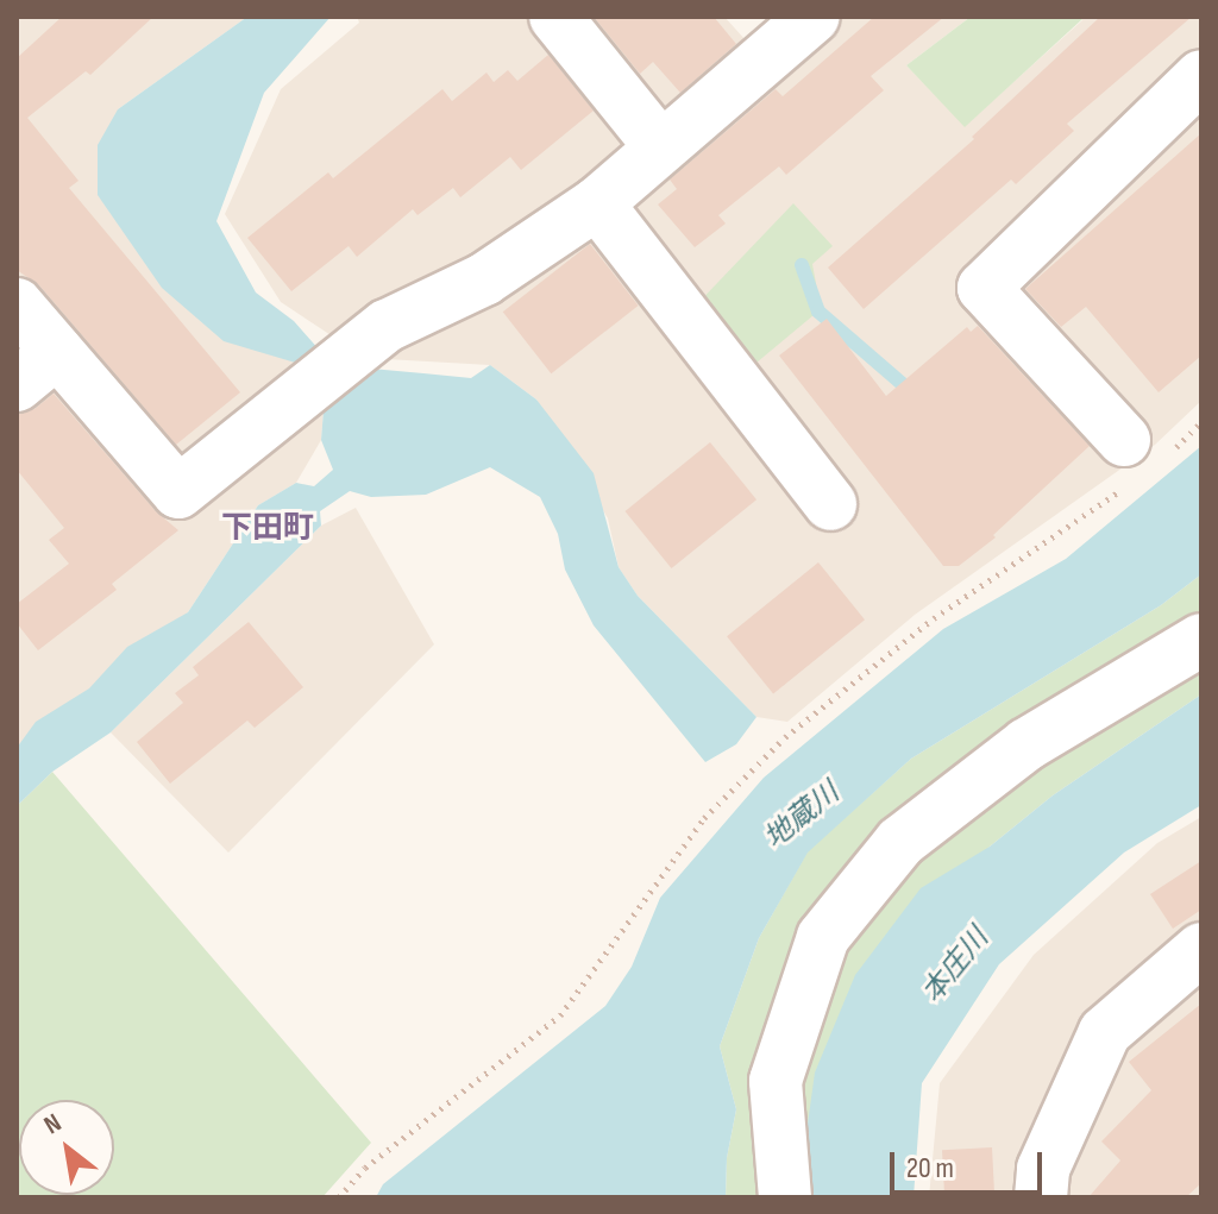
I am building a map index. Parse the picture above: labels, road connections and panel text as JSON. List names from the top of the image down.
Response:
{
  "districts": ["下田町"],
  "water": ["地蔵川", "本庄川"],
  "scale_bar": "20 m",
  "north": "top left"
}
